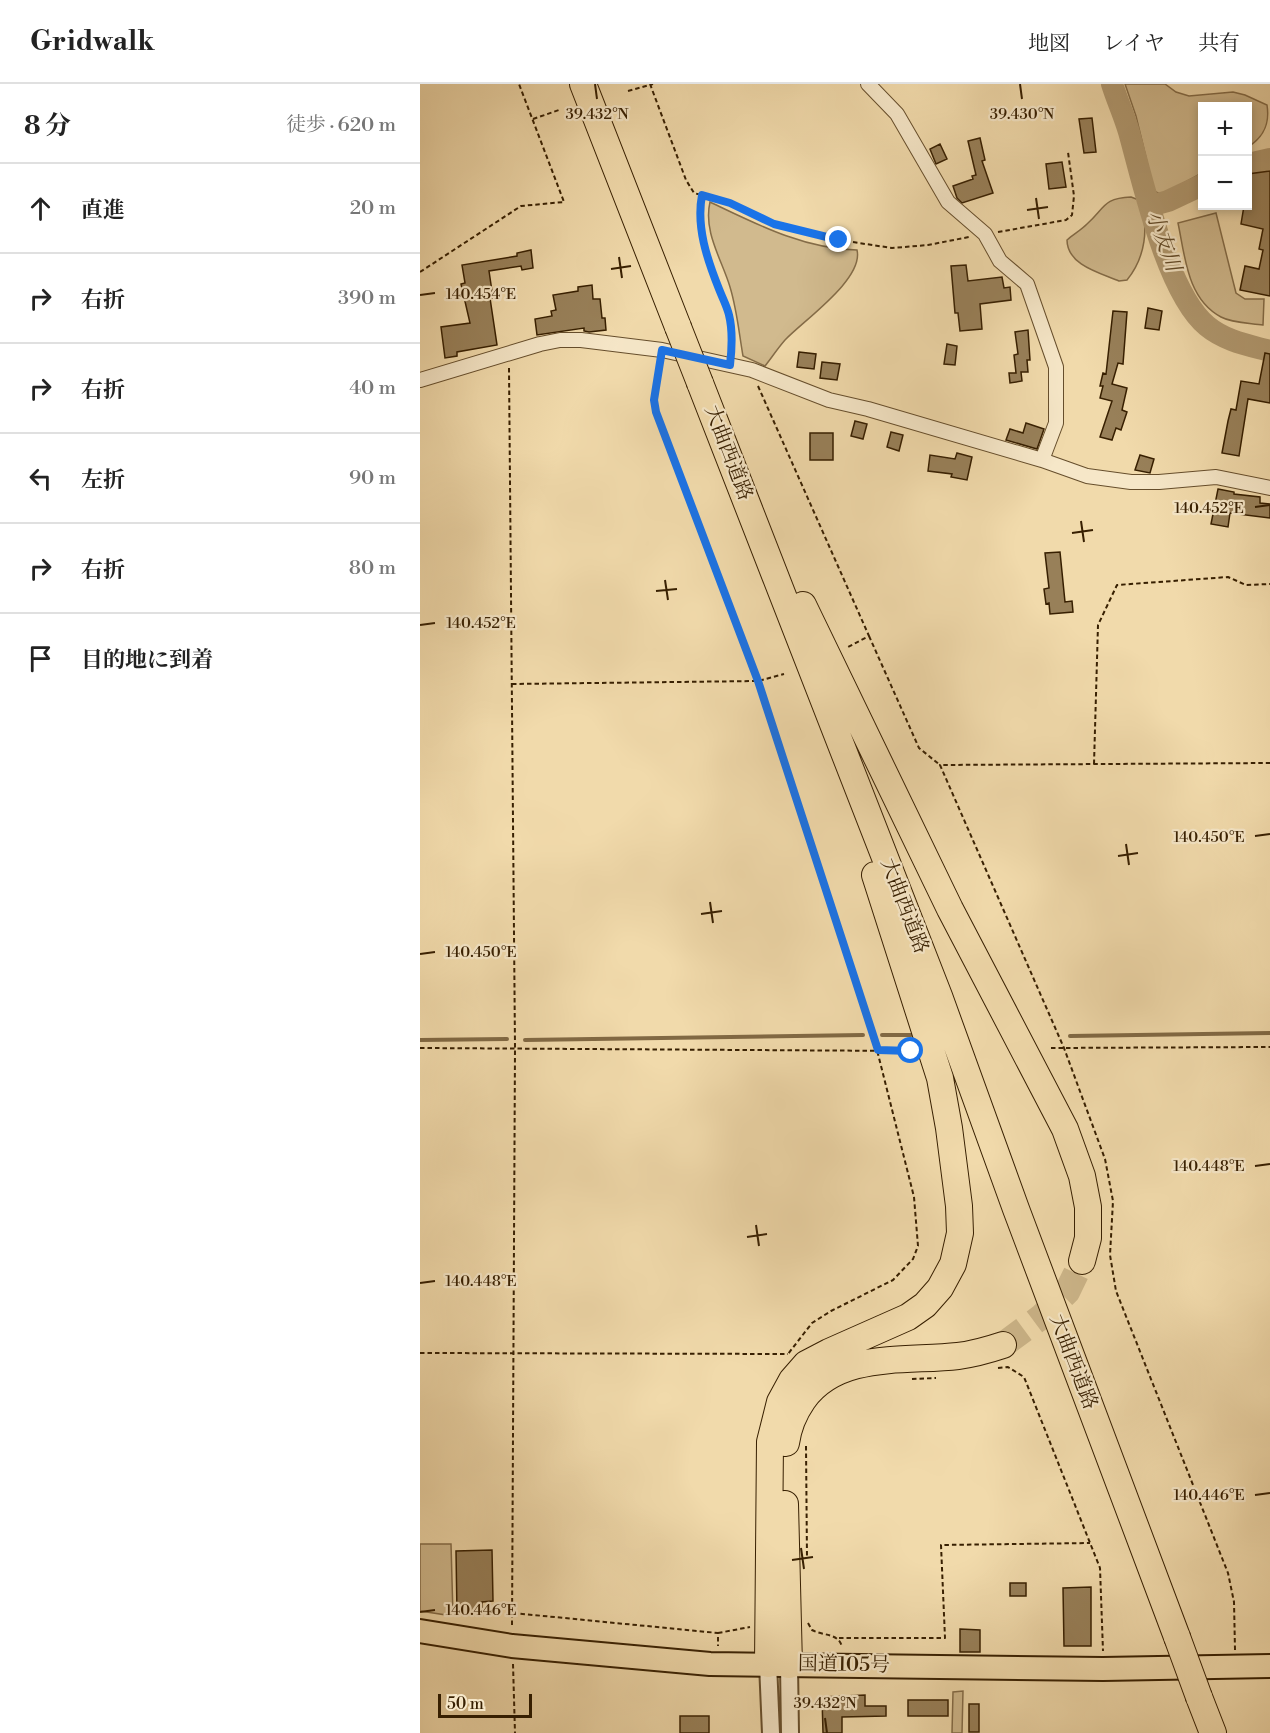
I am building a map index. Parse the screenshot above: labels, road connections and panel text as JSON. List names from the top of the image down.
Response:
{
  "streets": {
    "highway": ["大曲西道路", "国道105号"]
  },
  "water": ["小友川"],
  "scale_bar": "50 m",
  "page": {
    "header": "Gridwalk",
    "nav": ["地図", "レイヤ", "共有"],
    "heading": ["8 分", "徒歩 · 620 m"],
    "map_buttons": ["+", "−"],
    "list": [
      ["直進", "20 m"],
      ["右折", "390 m"],
      ["右折", "40 m"],
      ["左折", "90 m"],
      ["右折", "80 m"],
      "目的地に到着"
    ],
    "scale": "50 m"
  },
  "coordinates": [
    "39.432°N",
    "39.430°N",
    "140.454°E",
    "140.452°E",
    "140.450°E",
    "140.448°E",
    "140.446°E"
  ]
}
